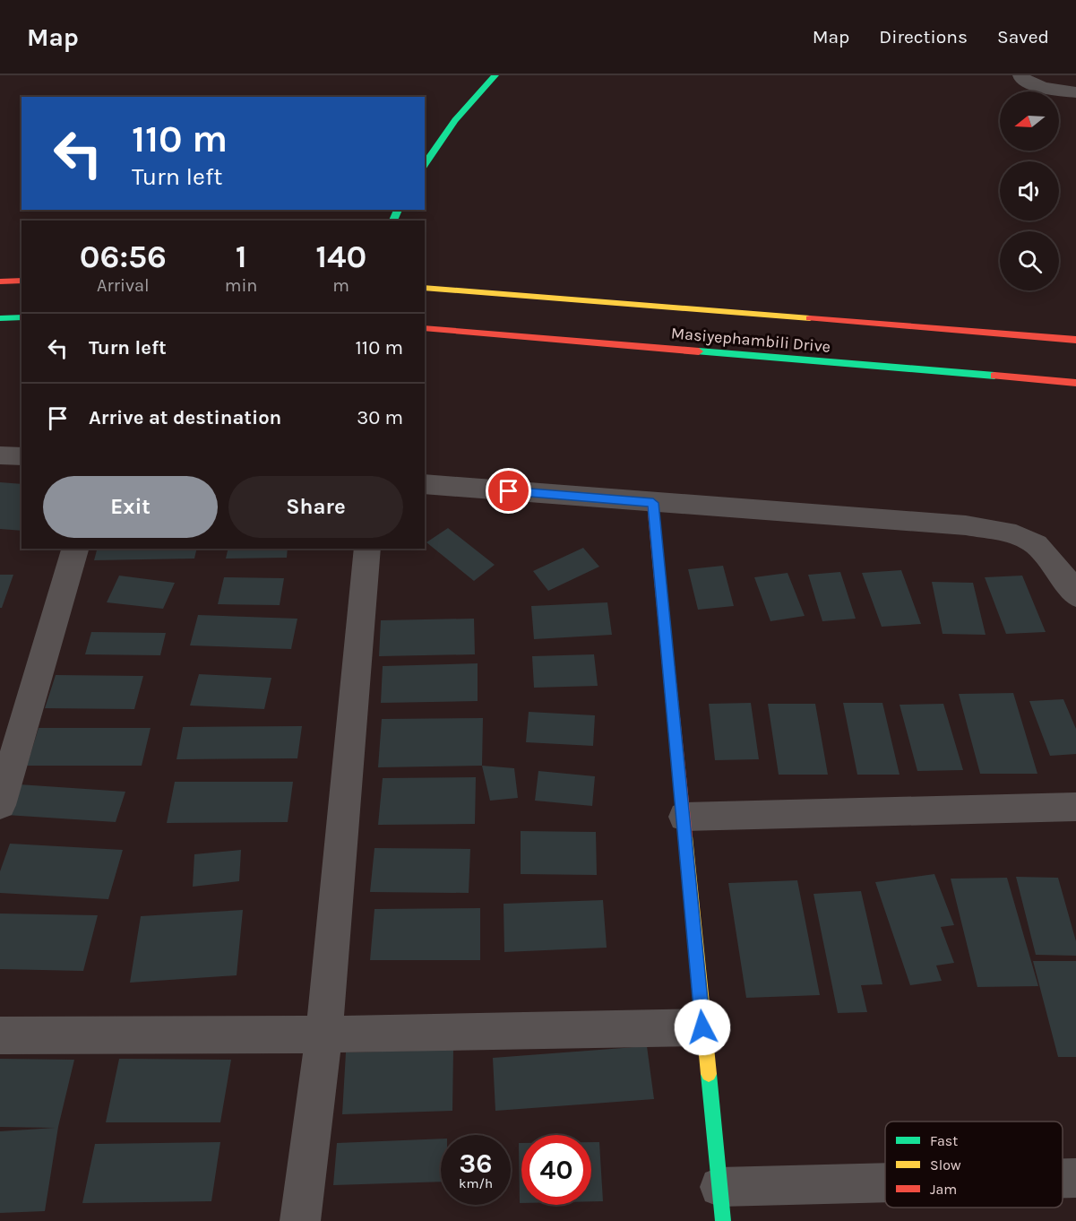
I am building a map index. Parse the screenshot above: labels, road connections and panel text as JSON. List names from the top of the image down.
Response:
{
  "streets": {
    "main road": ["Masiyephambili Drive"]
  },
  "legend": ["Fast", "Slow", "Jam"],
  "north": "left",
  "page": {
    "header": "Map",
    "nav": ["Map", "Directions", "Saved"],
    "turn": ["110 m", "Turn left"],
    "eta": [
      "06:56",
      "Arrival",
      "1",
      "min",
      "140",
      "m"
    ],
    "list": [
      {
        "name": "Turn left",
        "value": "110 m"
      },
      {
        "name": "Arrive at destination",
        "value": "30 m"
      }
    ],
    "buttons": ["Exit", "Share"],
    "speed": "36 km/h",
    "limit": "40"
  }
}
